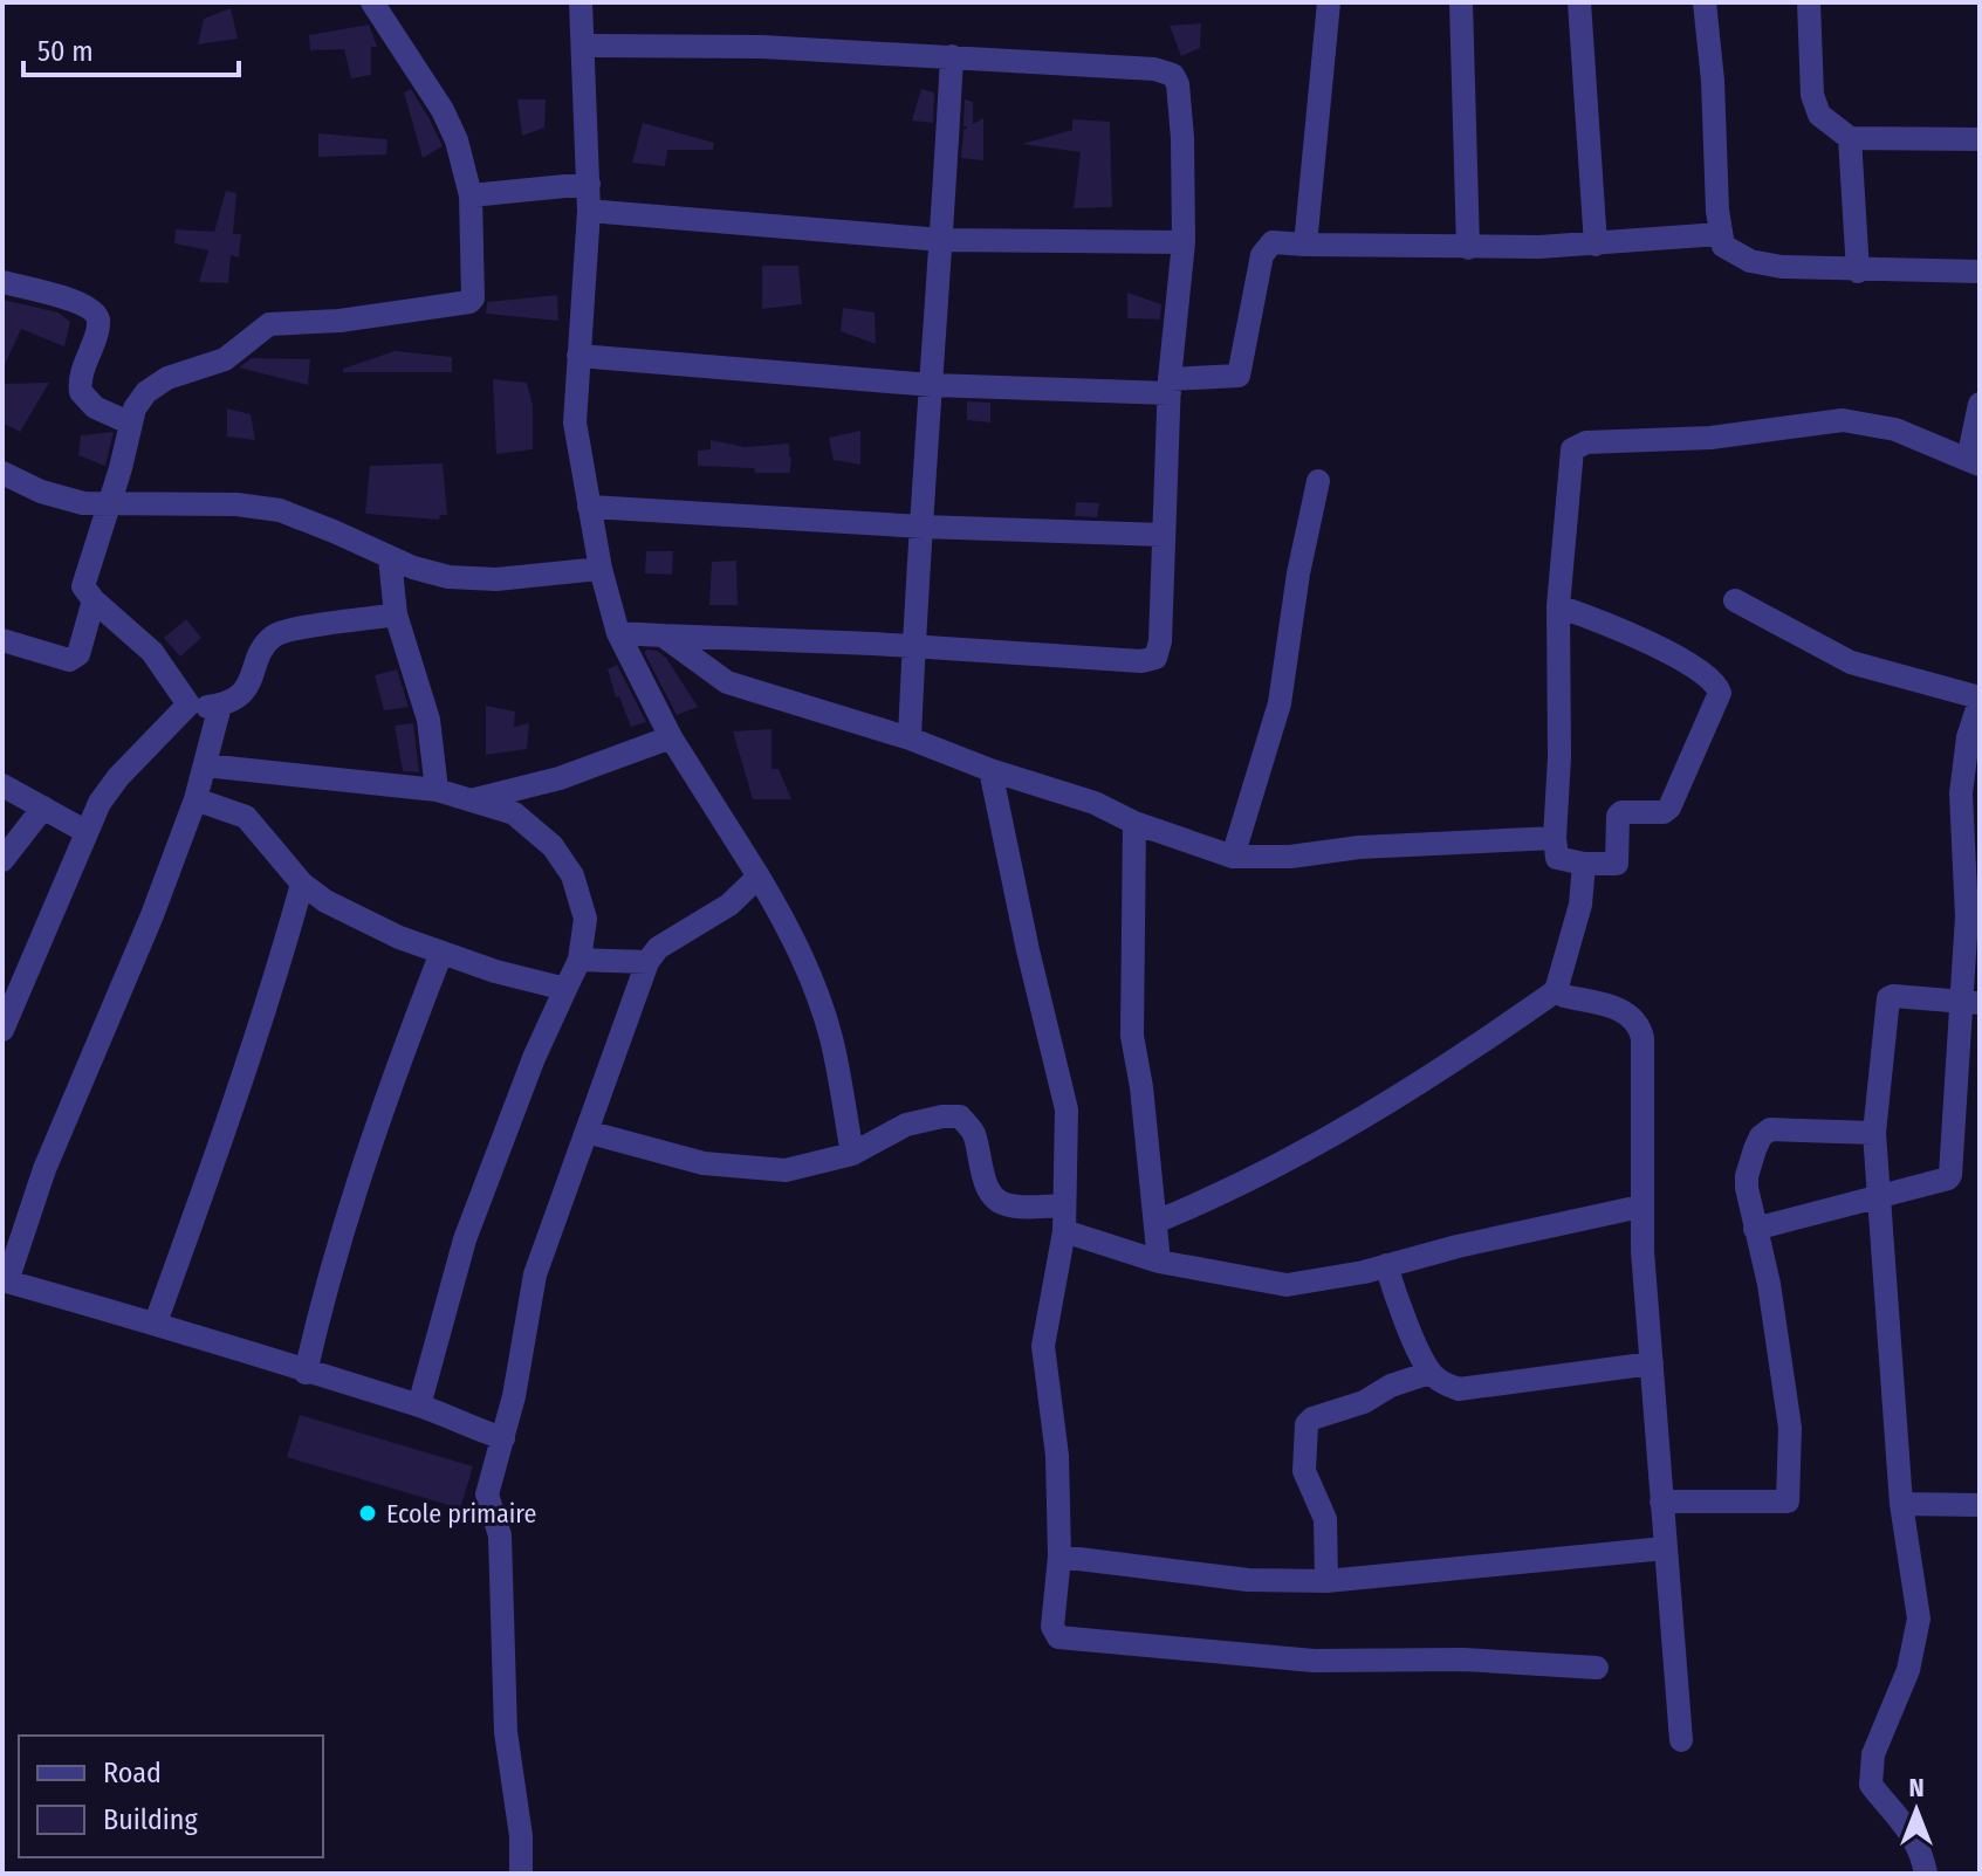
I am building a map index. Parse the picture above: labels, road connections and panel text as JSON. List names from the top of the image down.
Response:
{
  "places": ["Ecole primaire"],
  "legend": ["Road", "Building"],
  "scale_bar": "50 m",
  "north": "top"
}
